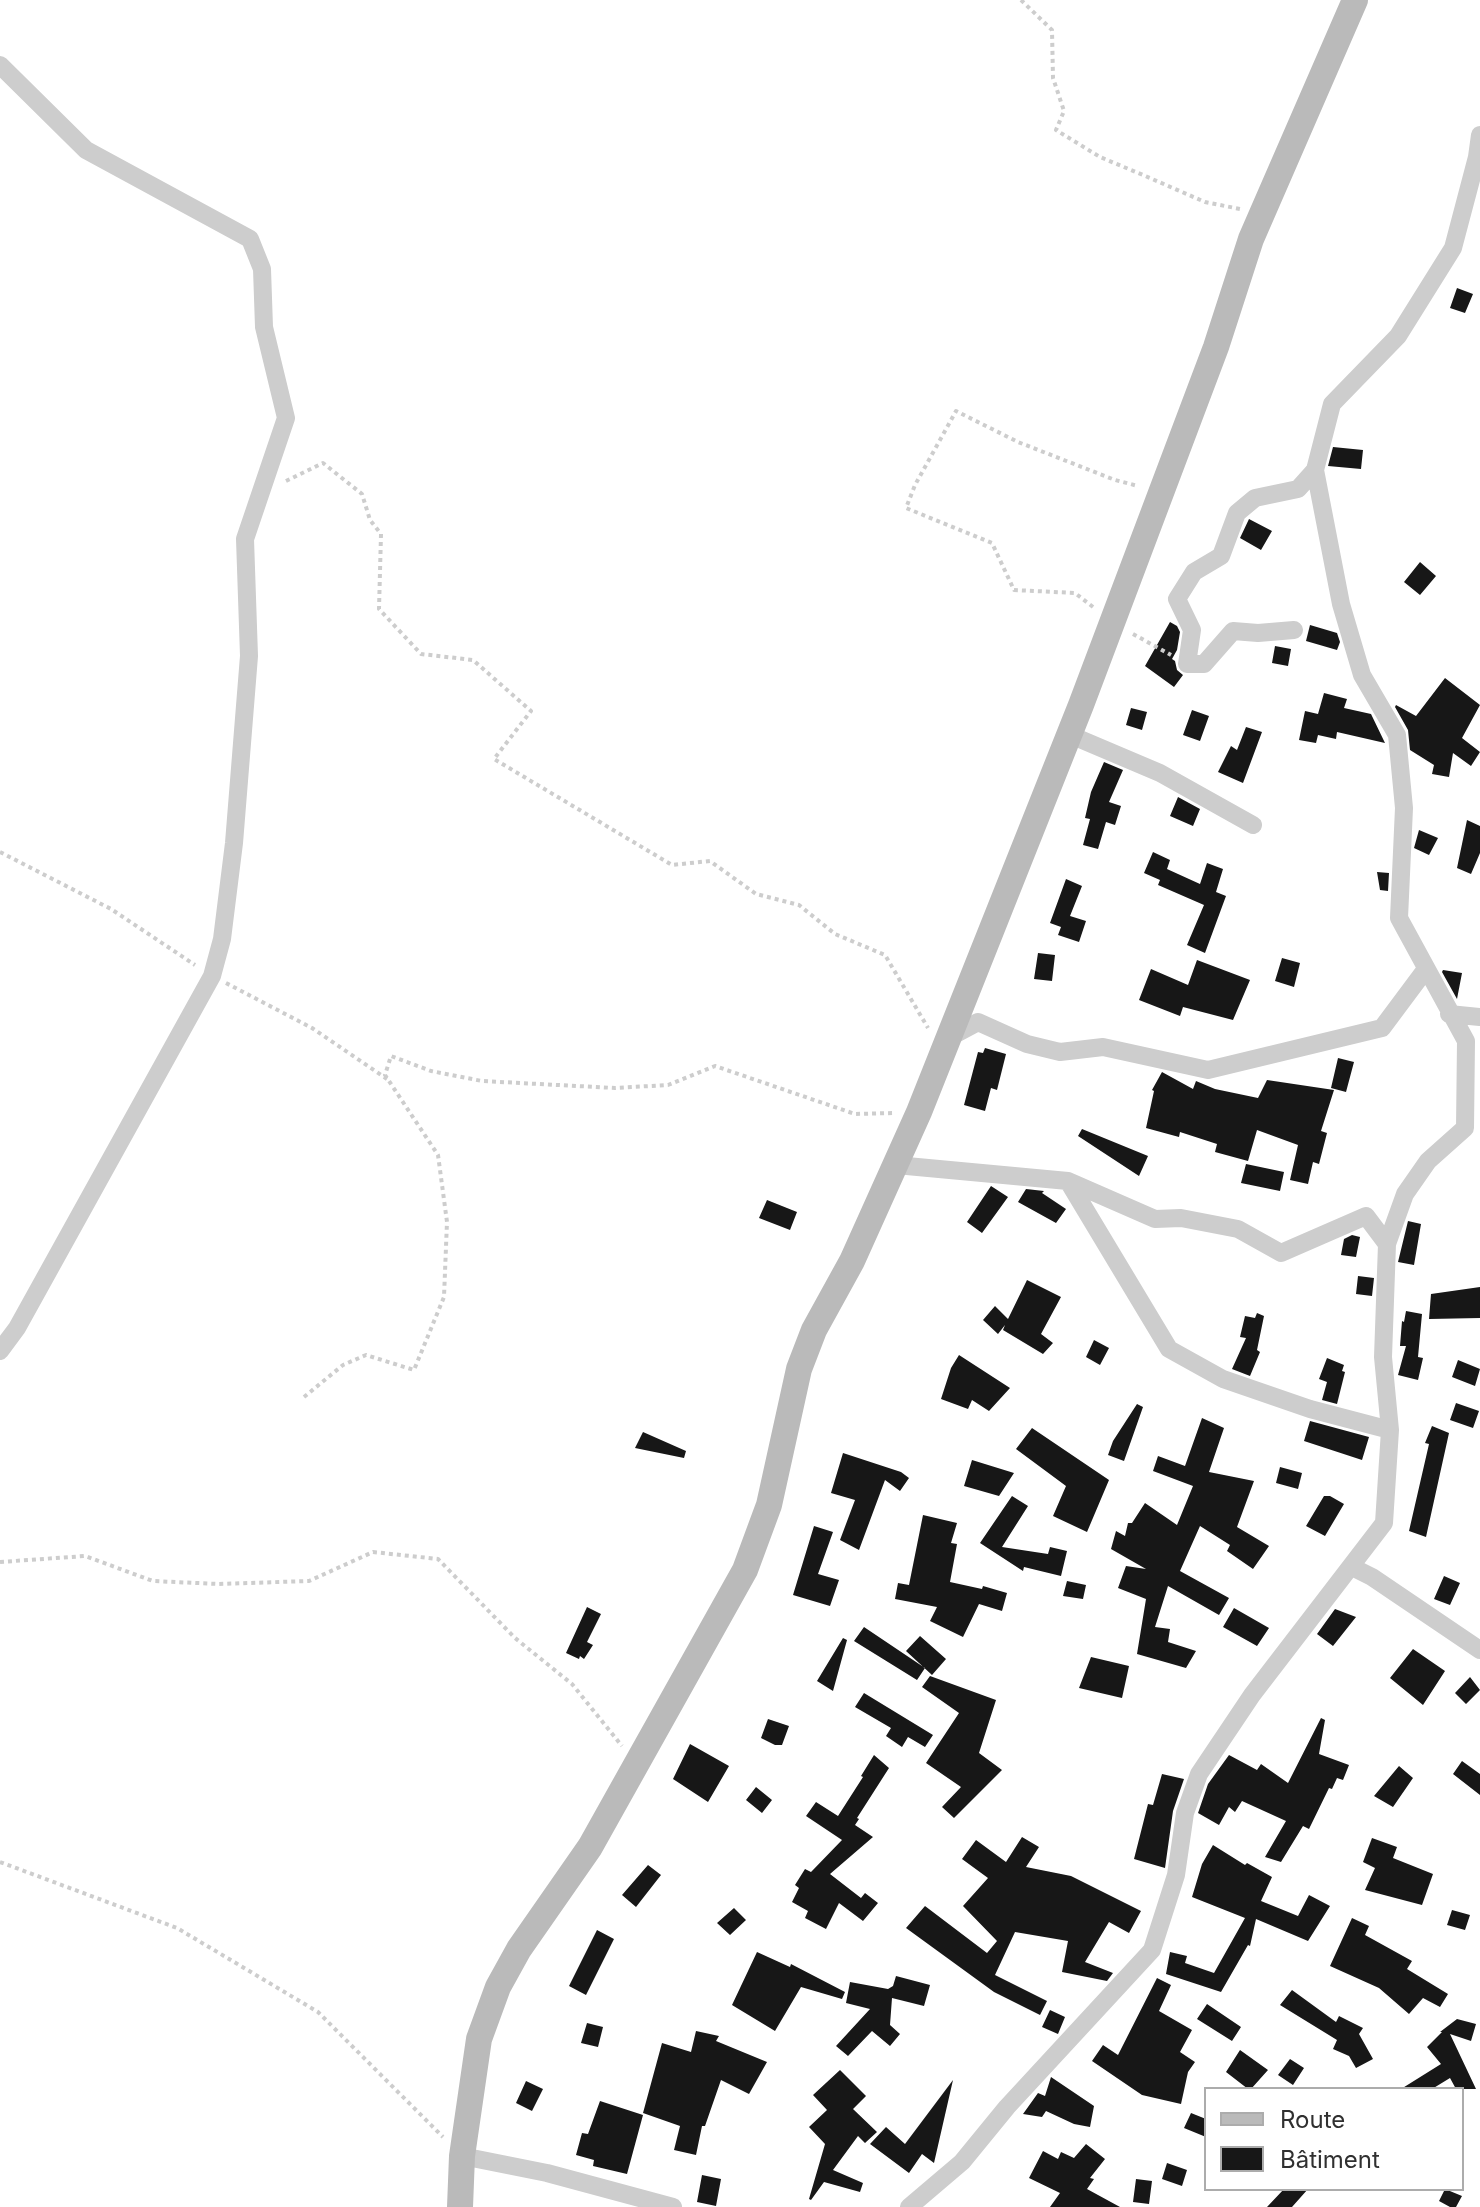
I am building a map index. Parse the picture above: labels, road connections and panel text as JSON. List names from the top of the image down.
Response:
{
  "legend": ["Route", "Bâtiment"]
}
